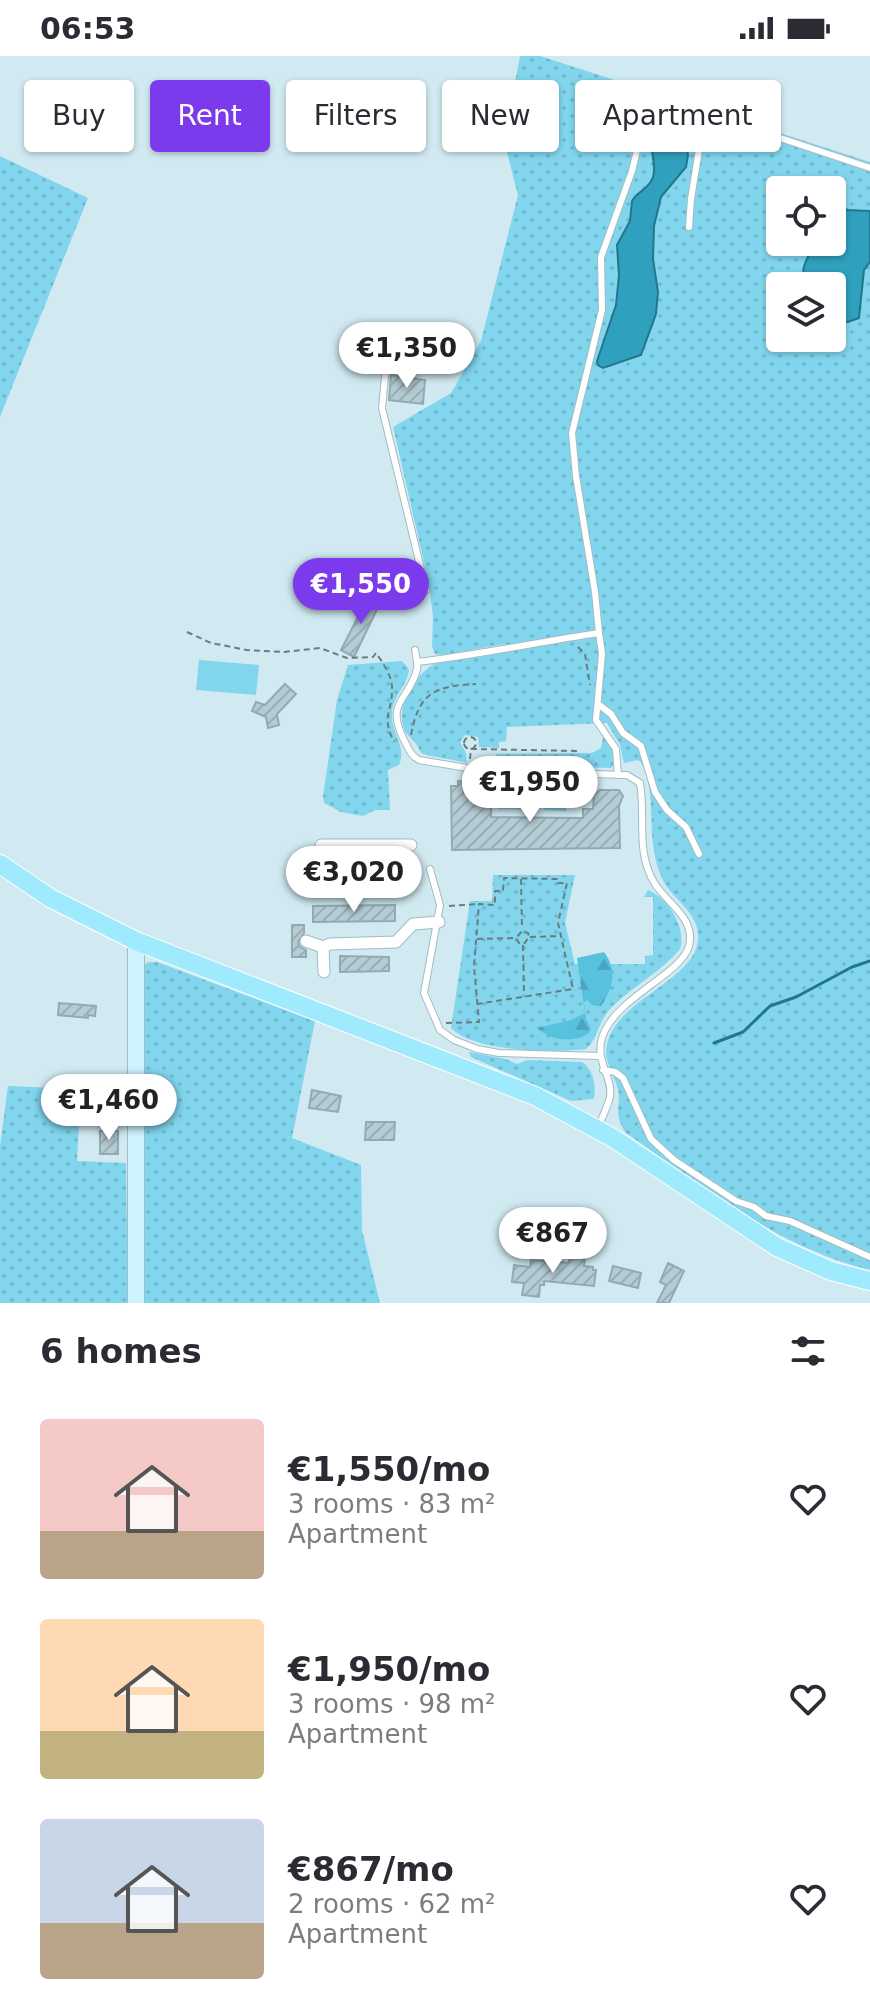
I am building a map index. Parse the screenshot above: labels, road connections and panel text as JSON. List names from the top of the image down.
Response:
{
  "page": {
    "status": "06:53",
    "chip": [
      "Buy",
      "Rent",
      "Filters",
      "New",
      "Apartment"
    ],
    "price": [
      "€1,350",
      "€1,550",
      "€1,950",
      "€3,020",
      "€1,460",
      "€867"
    ],
    "heading": "6 homes",
    "list": [
      {
        "name": "€1,550/mo",
        "note": "3 rooms · 83 m² · Apartment"
      },
      {
        "name": "€1,950/mo",
        "note": "3 rooms · 98 m² · Apartment"
      },
      {
        "name": "€867/mo",
        "note": "2 rooms · 62 m² · Apartment"
      }
    ]
  }
}
